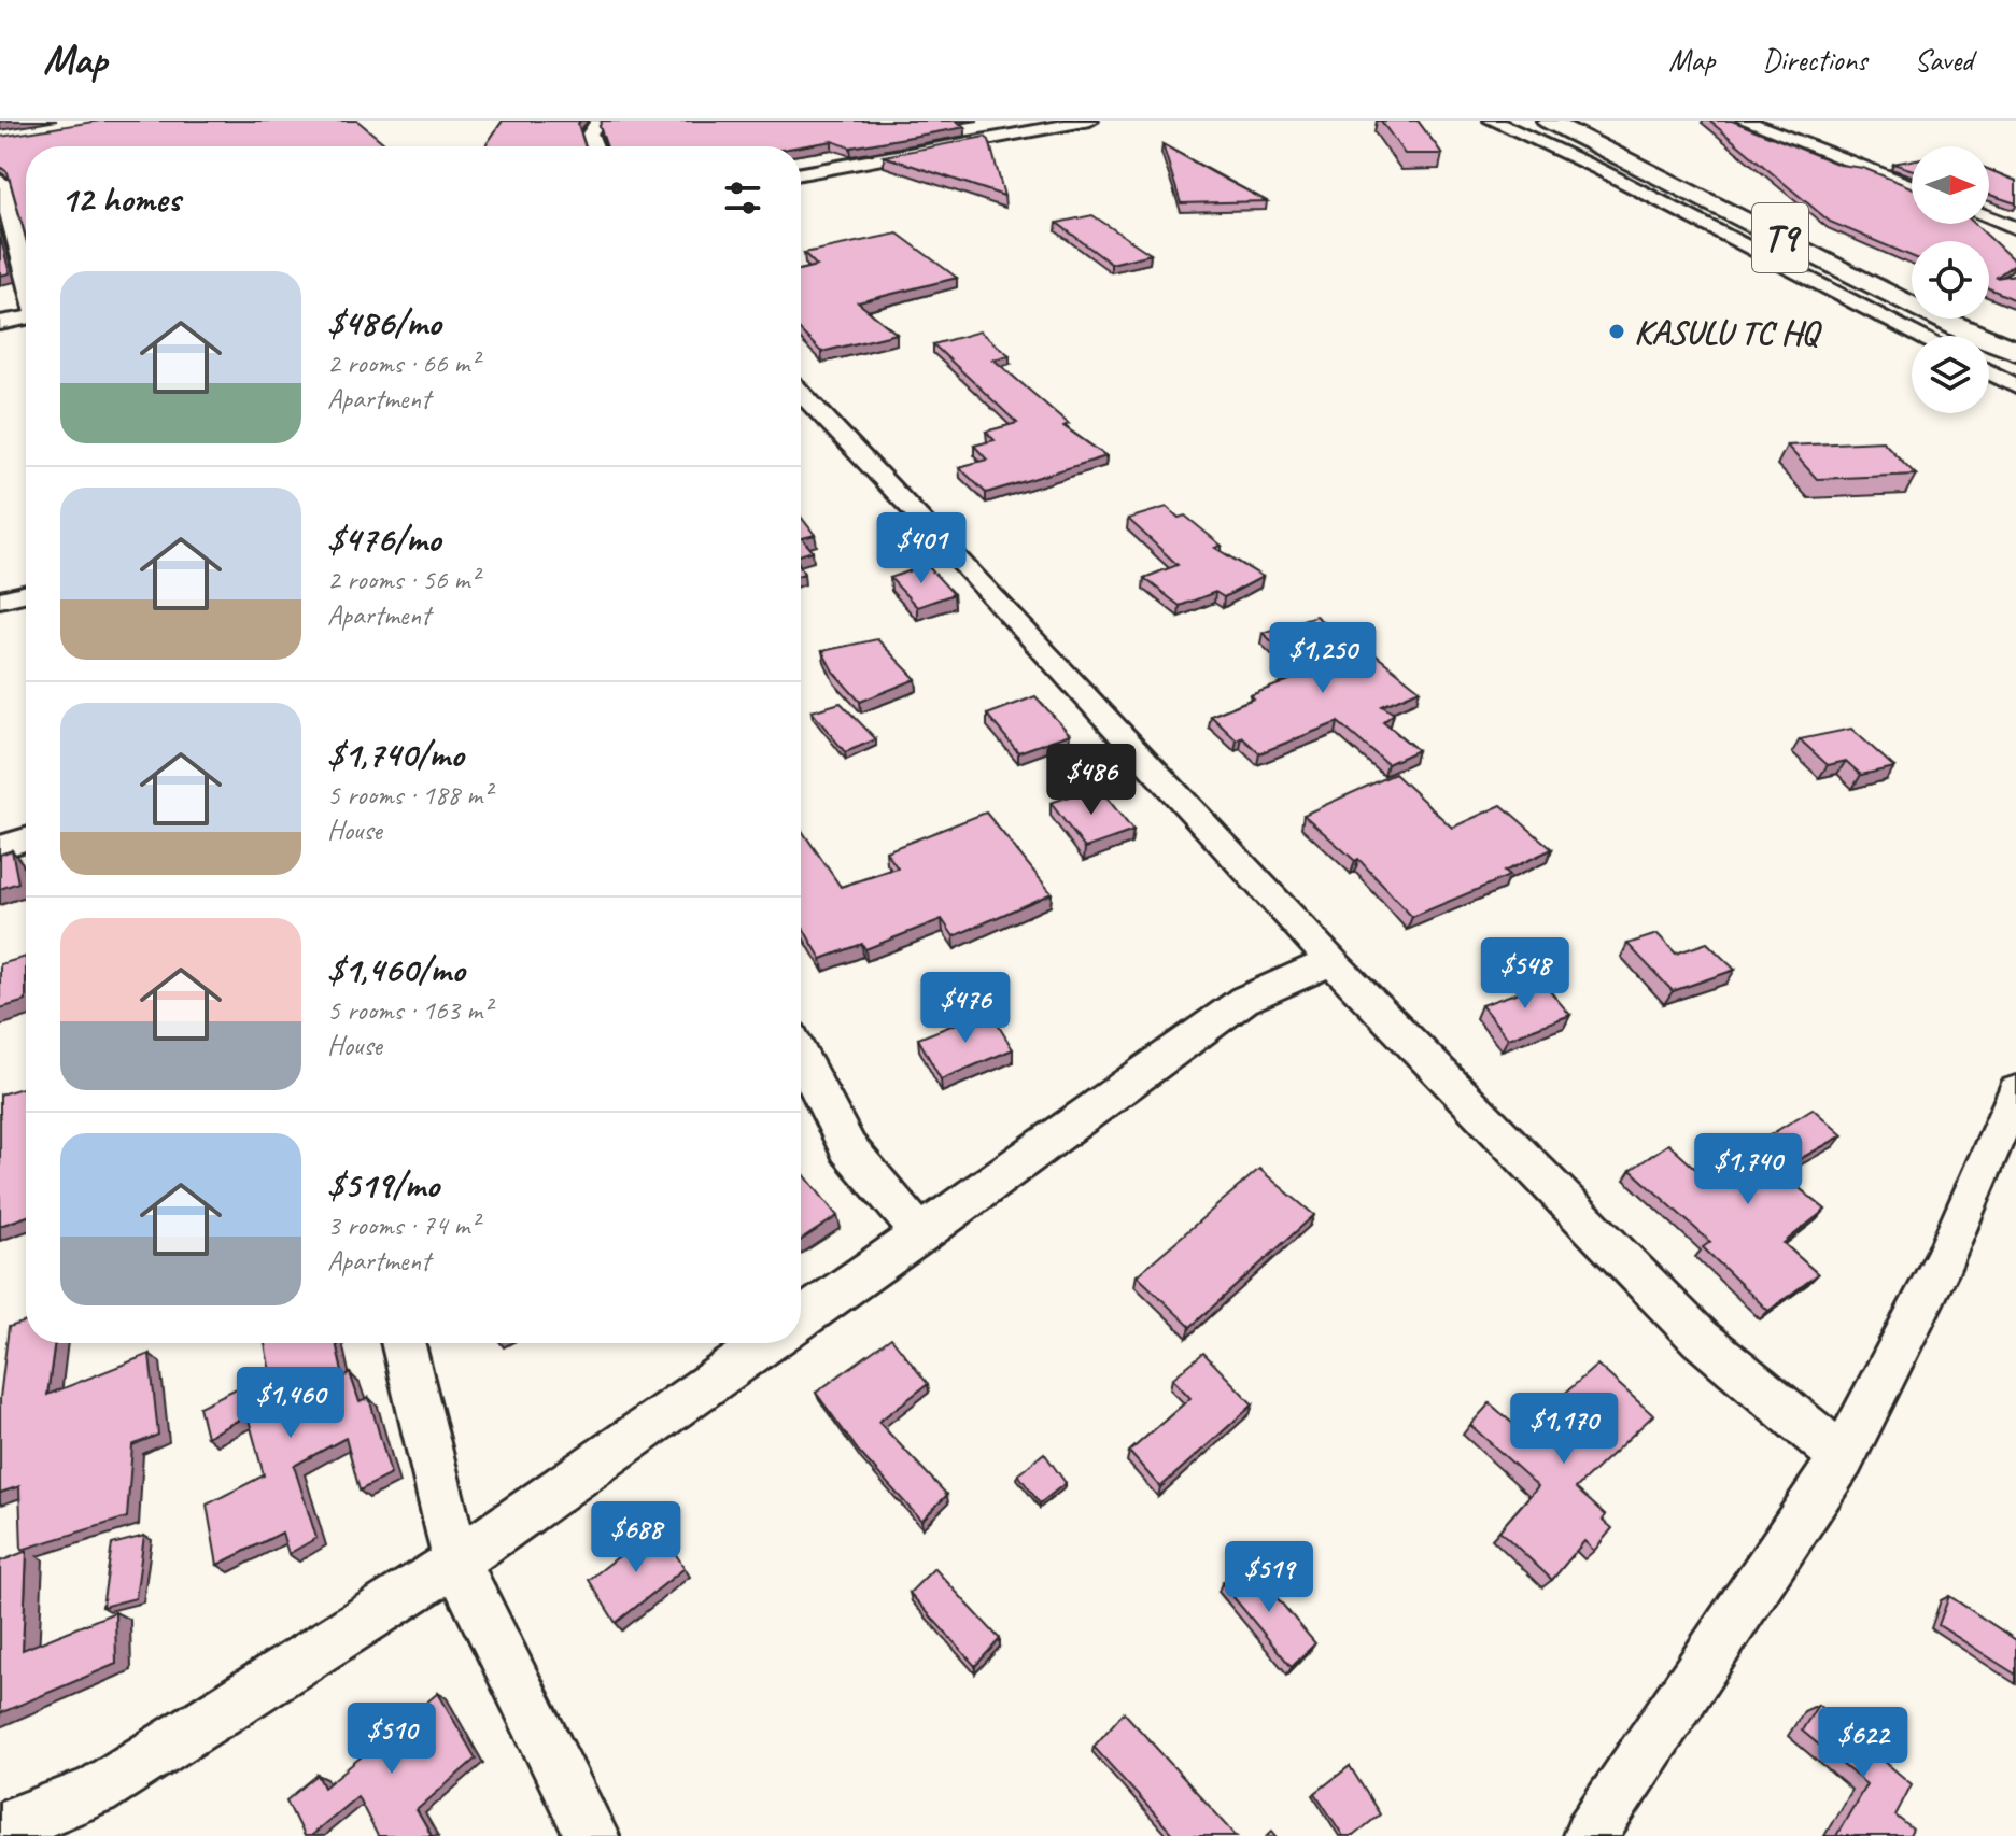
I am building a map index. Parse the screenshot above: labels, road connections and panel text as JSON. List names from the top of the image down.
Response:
{
  "streets": {
    "highway": ["T9"]
  },
  "places": ["KASULU TC HQ"],
  "north": "right",
  "page": {
    "header": "Map",
    "nav": ["Map", "Directions", "Saved"],
    "heading": "12 homes",
    "list": [
      {
        "name": "$486/mo",
        "note": "2 rooms · 66 m² · Apartment"
      },
      {
        "name": "$476/mo",
        "note": "2 rooms · 56 m² · Apartment"
      },
      {
        "name": "$1,740/mo",
        "note": "5 rooms · 188 m² · House"
      },
      {
        "name": "$1,460/mo",
        "note": "5 rooms · 163 m² · House"
      },
      {
        "name": "$519/mo",
        "note": "3 rooms · 74 m² · Apartment"
      }
    ],
    "price": [
      "$401",
      "$1,250",
      "$486",
      "$548",
      "$476",
      "$1,740",
      "$1,460",
      "$1,170",
      "$688",
      "$519",
      "$510",
      "$622"
    ]
  }
}
